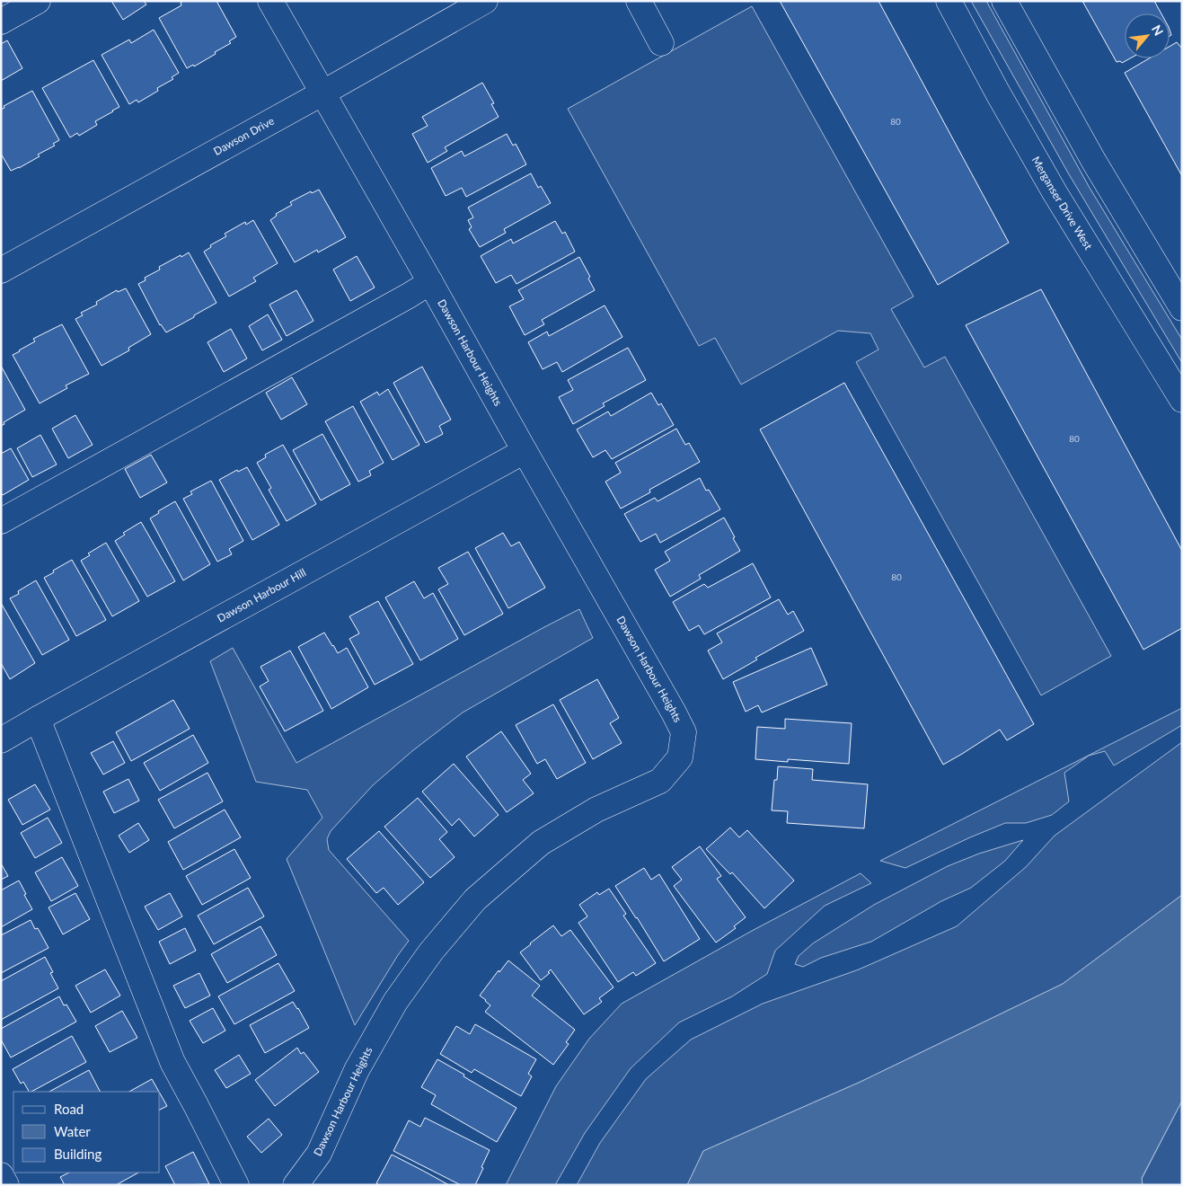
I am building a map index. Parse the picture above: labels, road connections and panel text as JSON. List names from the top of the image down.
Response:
{
  "streets": {
    "street": [
      "Dawson Drive",
      "Merganser Drive West",
      "Dawson Harbour Heights",
      "Dawson Harbour Hill"
    ]
  },
  "crossings": [
    ["Dawson Drive", "Dawson Harbour Heights"],
    ["Dawson Harbour Heights", "Dawson Harbour Hill"]
  ],
  "house_numbers": ["80", "80", "80"],
  "legend": ["Road", "Water", "Building"],
  "north": "top right"
}
